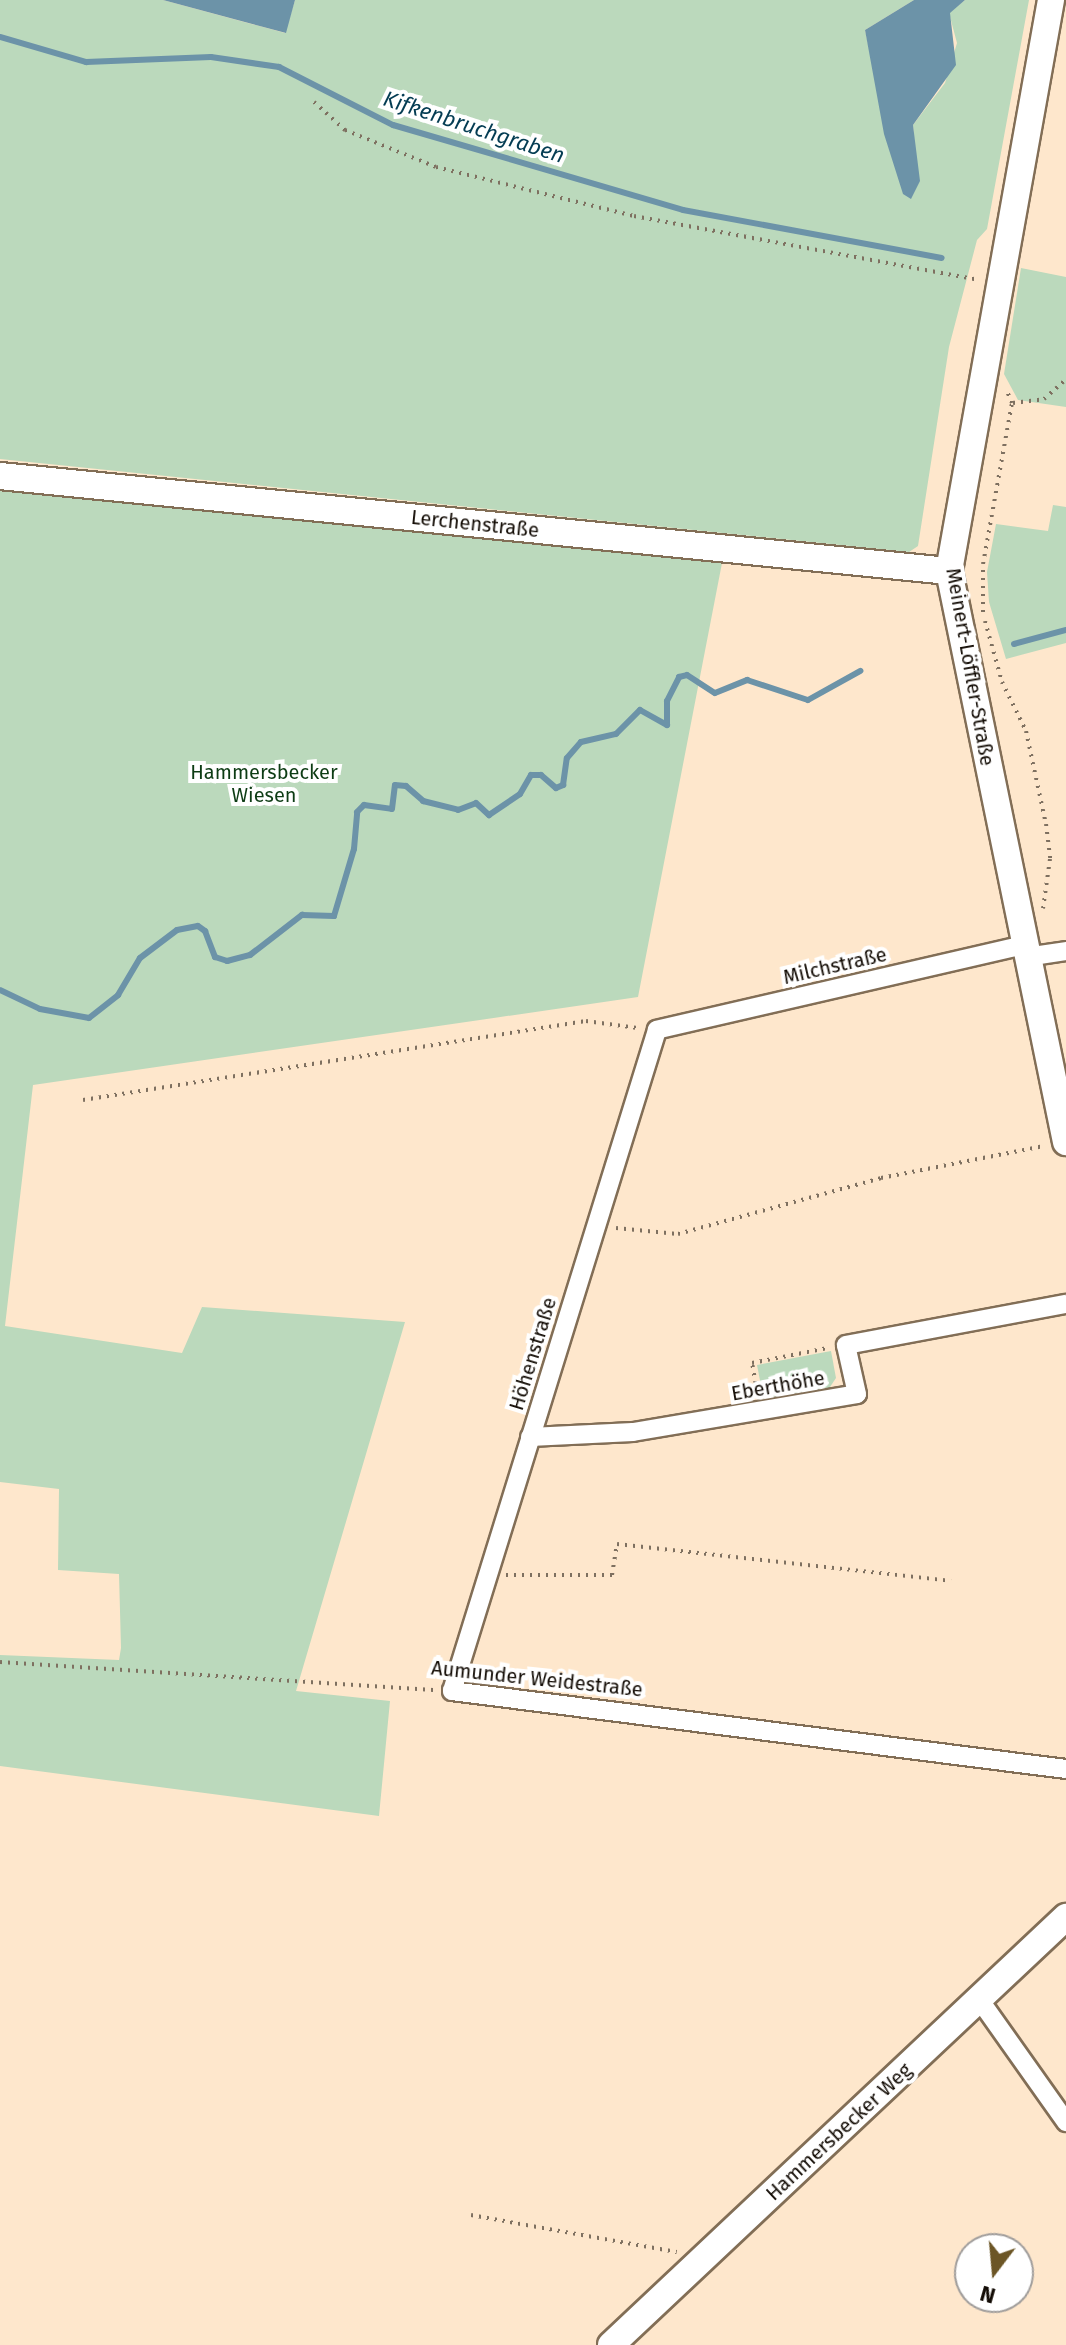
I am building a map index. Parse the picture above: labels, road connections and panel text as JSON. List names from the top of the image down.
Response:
{
  "streets": {
    "street": [
      "Lerchenstraße",
      "Meinert-Löffler-Straße",
      "Milchstraße",
      "Höhenstraße",
      "Eberthöhe",
      "Aumunder Weidestraße",
      "Hammersbecker Weg"
    ]
  },
  "crossings": [
    ["Lerchenstraße", "Meinert-Löffler-Straße"],
    ["Meinert-Löffler-Straße", "Milchstraße"],
    ["Milchstraße", "Höhenstraße"],
    ["Höhenstraße", "Eberthöhe"],
    ["Höhenstraße", "Aumunder Weidestraße"]
  ],
  "water": ["Kifkenbruchgraben"],
  "parks": ["Hammersbecker Wiesen"],
  "north": "bottom"
}
